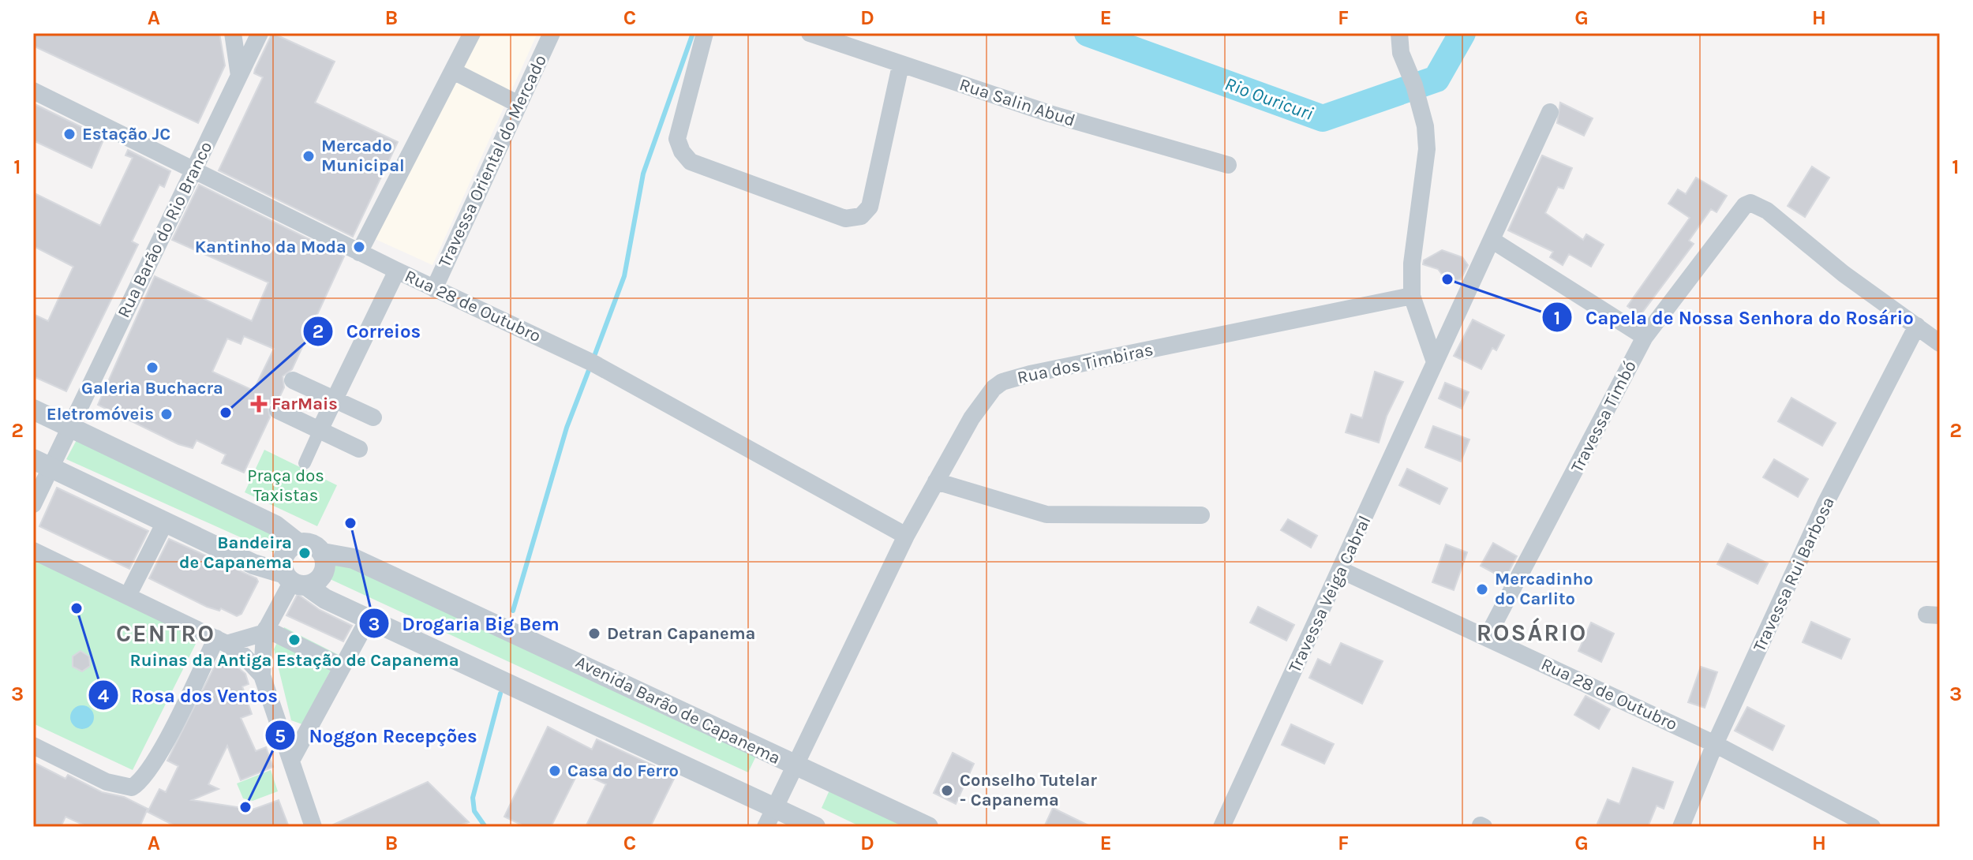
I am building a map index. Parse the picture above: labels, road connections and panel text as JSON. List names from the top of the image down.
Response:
{
  "streets": {
    "street": [
      "Rua Salin Abud",
      "Travessa Oriental do Mercado",
      "Rua Barão do Rio Branco",
      "Rua 28 de Outubro",
      "Rua dos Timbiras",
      "Travessa Timbó",
      "Travessa Rui Barbosa",
      "Travessa Veiga Cabral",
      "Avenida Barão de Capanema"
    ]
  },
  "crossings": [
    ["Travessa Oriental do Mercado", "Rua 28 de Outubro"],
    ["Rua Barão do Rio Branco", "Rua 28 de Outubro"],
    ["Rua 28 de Outubro", "Rua dos Timbiras"],
    ["Rua 28 de Outubro", "Travessa Timbó"],
    ["Rua 28 de Outubro", "Travessa Rui Barbosa"],
    ["Rua 28 de Outubro", "Travessa Veiga Cabral"],
    ["Rua dos Timbiras", "Avenida Barão de Capanema"],
    ["Travessa Timbó", "Travessa Rui Barbosa"]
  ],
  "districts": ["ROSÁRIO", "CENTRO"],
  "water": ["Rio Ouricuri"],
  "parks": ["Praça dos Taxistas"],
  "places": {
    "other": [
      "Estação JC",
      "Mercado Municipal",
      "Kantinho da Moda",
      "Capela de Nossa Senhora do Rosário",
      "Galeria Buchacra",
      "Correios",
      "Eletromóveis",
      "Drogaria Big Bem",
      "Bandeira de Capanema",
      "Mercadinho do Carlito",
      "Rosa dos Ventos",
      "Detran Capanema",
      "Ruinas da Antiga Estação de Capanema",
      "Casa do Ferro",
      "Conselho Tutelar - Capanema",
      "Noggon Recepções"
    ],
    "health": ["FarMais"]
  },
  "grid": {
    "columns": [
      "A",
      "B",
      "C",
      "D",
      "E",
      "F",
      "G",
      "H"
    ],
    "rows": ["1", "2", "3"]
  }
}
